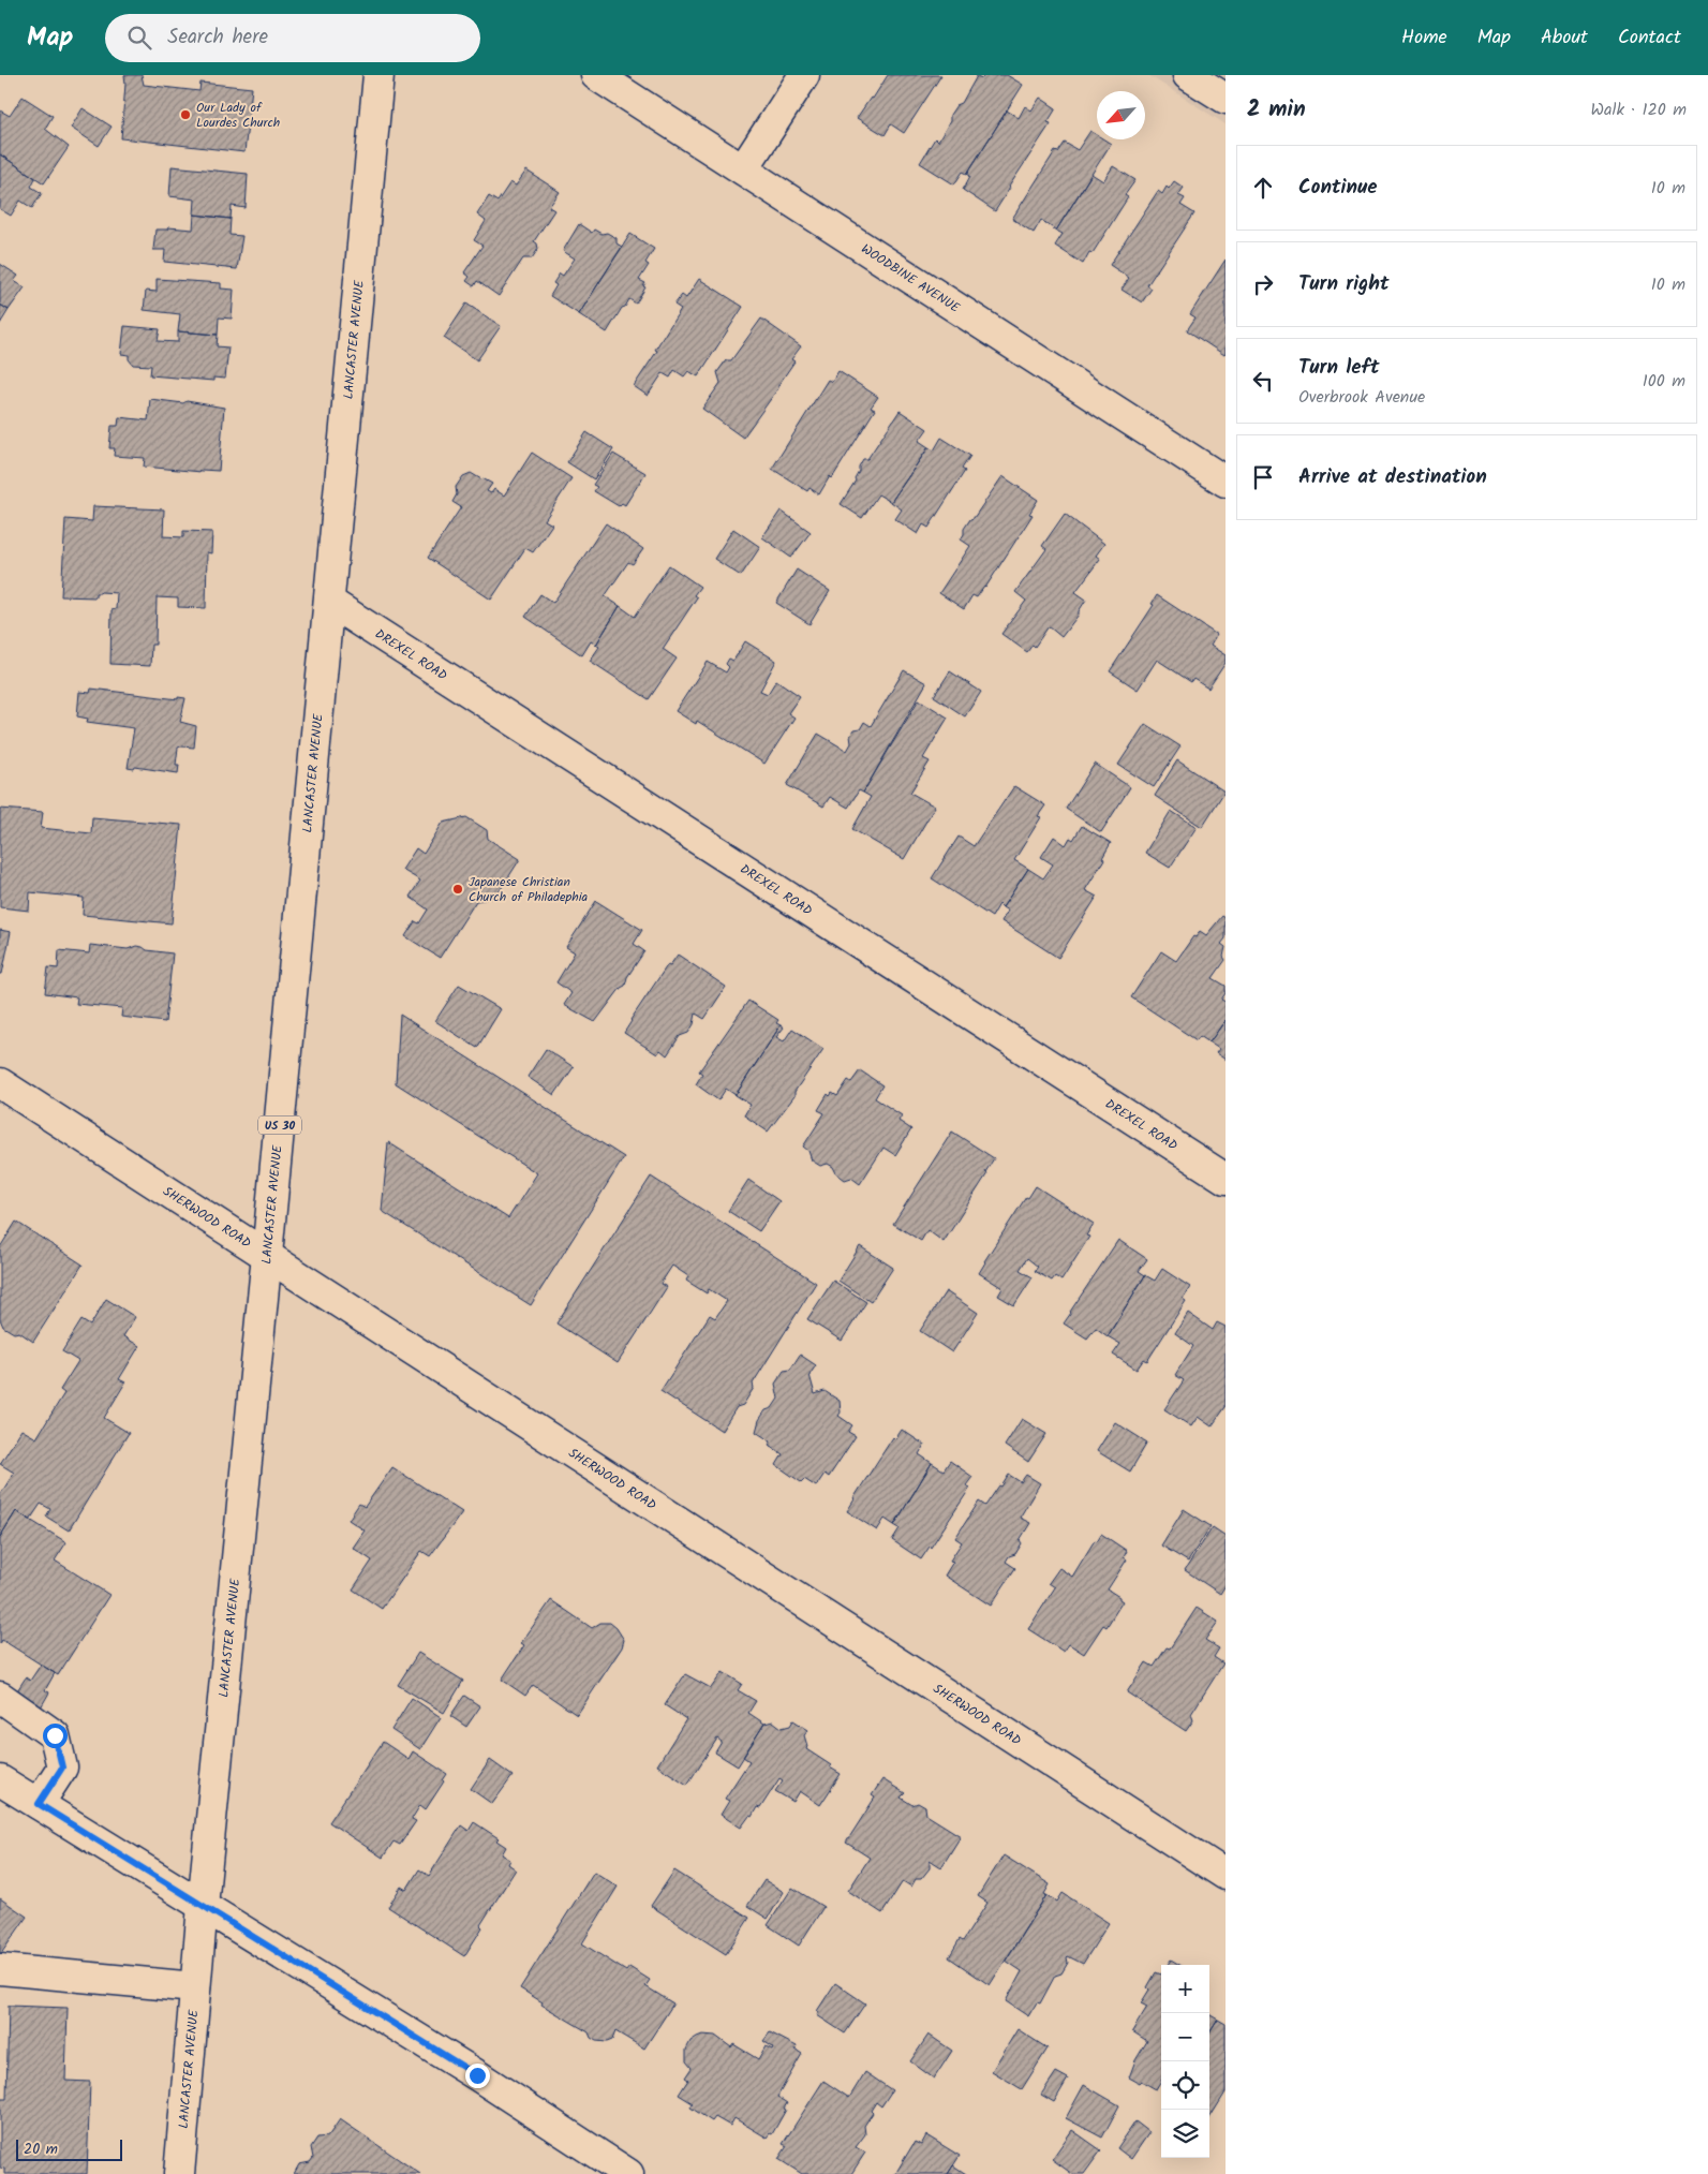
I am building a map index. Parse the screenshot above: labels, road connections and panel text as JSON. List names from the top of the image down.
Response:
{
  "streets": {
    "main road": [
      "WOODBINE AVENUE",
      "LANCASTER AVENUE",
      "DREXEL ROAD",
      "US 30",
      "SHERWOOD ROAD"
    ]
  },
  "crossings": [
    ["LANCASTER AVENUE", "DREXEL ROAD"],
    ["LANCASTER AVENUE", "SHERWOOD ROAD"]
  ],
  "places": ["Our Lady of Lourdes Church", "Japanese Christian Church of Philadephia"],
  "scale_bar": "20 m",
  "north": "bottom left",
  "page": {
    "header": "Map",
    "search": "Search here",
    "nav": [
      "Home",
      "Map",
      "About",
      "Contact"
    ],
    "heading": ["2 min", "Walk · 120 m"],
    "list": [
      ["Continue", "10 m"],
      ["Turn right", "10 m"],
      ["Turn left", "Overbrook Avenue", "100 m"],
      "Arrive at destination"
    ],
    "map_buttons": ["+", "−"],
    "scale": "20 m"
  }
}
